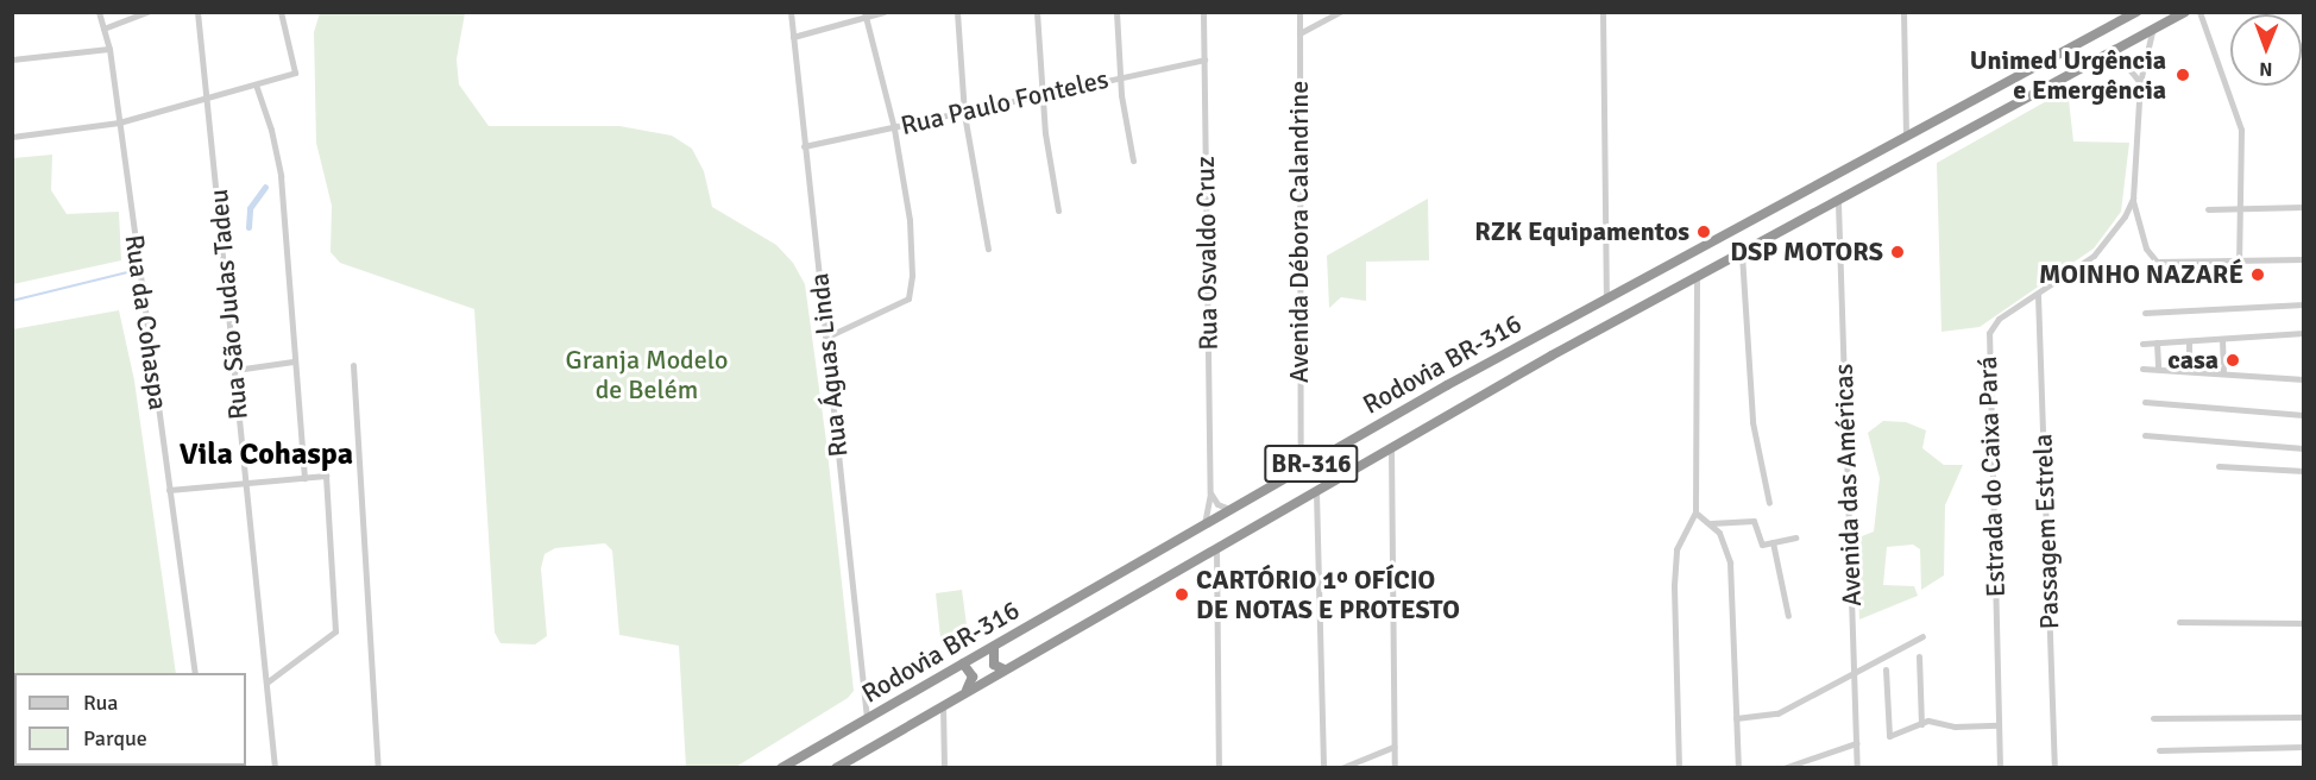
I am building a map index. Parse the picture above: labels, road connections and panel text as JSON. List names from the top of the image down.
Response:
{
  "streets": {
    "highway": ["Rodovia BR-316", "BR-316"],
    "street": [
      "Rua Paulo Fonteles",
      "Avenida Débora Calandrine",
      "Rua Osvaldo Cruz",
      "Rua São Judas Tadeu",
      "Rua da Cohaspa",
      "Rua Águas Linda",
      "Estrada do Caixa Pará",
      "Avenida das Américas",
      "Passagem Estrela"
    ]
  },
  "crossings": [
    ["Rua Paulo Fonteles", "Rua Osvaldo Cruz"],
    ["Rua Paulo Fonteles", "Rua Águas Linda"],
    ["Avenida Débora Calandrine", "Rodovia BR-316"],
    ["Rua Osvaldo Cruz", "Rodovia BR-316"],
    ["Rodovia BR-316", "Rua Águas Linda"],
    ["Rodovia BR-316", "BR-316"],
    ["Rodovia BR-316", "Avenida das Américas"],
    ["BR-316", "Estrada do Caixa Pará"],
    ["Estrada do Caixa Pará", "Passagem Estrela"]
  ],
  "districts": ["Vila Cohaspa"],
  "parks": ["Granja Modelo de Belém"],
  "places": [
    "Unimed Urgência e Emergência",
    "RZK Equipamentos",
    "DSP MOTORS",
    "MOINHO NAZARÉ",
    "casa",
    "CARTÓRIO 1º OFÍCIO DE NOTAS E PROTESTO"
  ],
  "legend": ["Rua", "Parque"],
  "north": "bottom"
}
